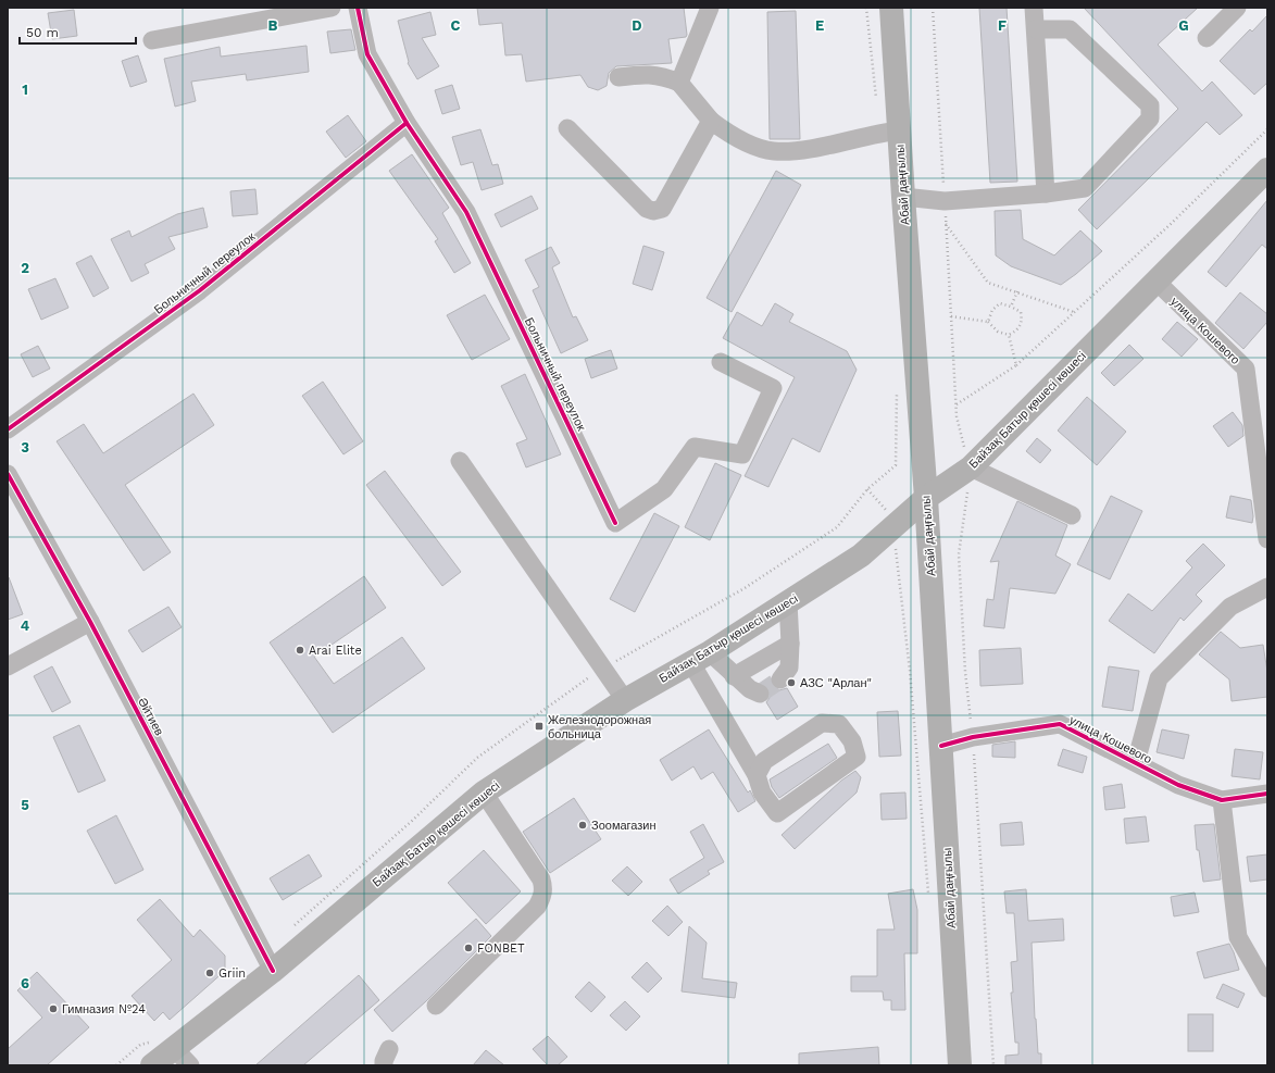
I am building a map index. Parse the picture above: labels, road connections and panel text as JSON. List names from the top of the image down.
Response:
{
  "streets": {
    "main road": ["Абай даңғылы", "Байзақ Батыр қөшесі көшесі"],
    "street": ["Больничный переулок", "улица Кошевого", "Әйтиев"]
  },
  "crossings": [
    ["Абай даңғылы", "улица Кошевого"],
    ["Абай даңғылы", "Байзақ Батыр қөшесі көшесі"],
    ["улица Кошевого", "Байзақ Батыр қөшесі көшесі"],
    ["Байзақ Батыр қөшесі көшесі", "Әйтиев"]
  ],
  "places": {
    "other": [
      "Arai Elite",
      "АЗС \"Арлан\"",
      "Зоомагазин",
      "FONBET",
      "Griin",
      "Гимназия №24"
    ],
    "transit": ["Железнодорожная больница"]
  },
  "scale_bar": "50 m",
  "grid": {
    "columns": [
      "B",
      "C",
      "D",
      "E",
      "F",
      "G"
    ],
    "rows": [
      "1",
      "2",
      "3",
      "4",
      "5",
      "6"
    ]
  }
}
